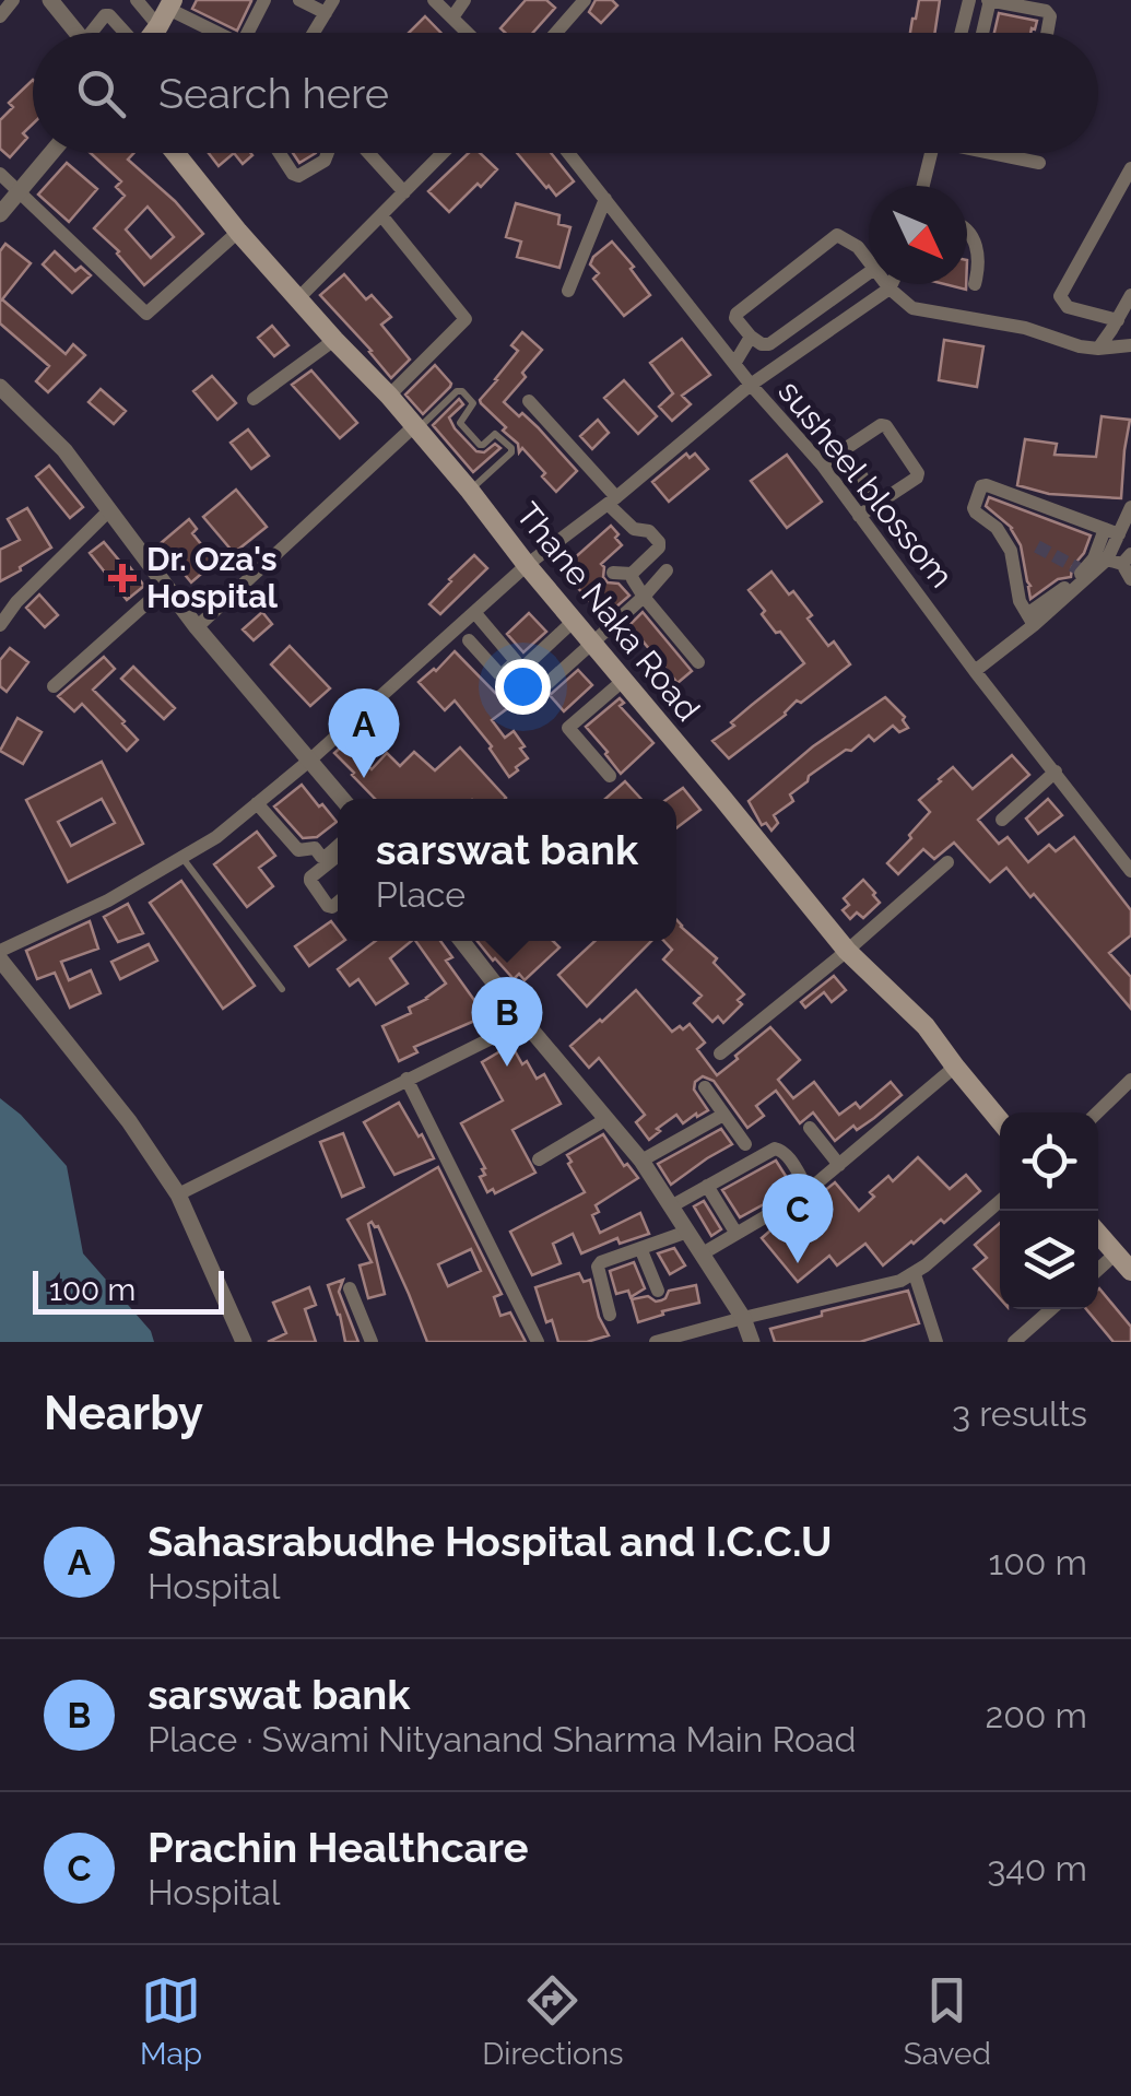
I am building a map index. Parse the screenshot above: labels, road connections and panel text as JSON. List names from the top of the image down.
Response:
{
  "streets": {
    "main road": ["Thane Naka Road"],
    "street": ["susheel blossom"]
  },
  "places": {
    "health": ["Dr. Oza's Hospital"]
  },
  "scale_bar": "100 m",
  "north": "bottom right",
  "page": {
    "search": "Search here",
    "pins": ["A", "B", "C"],
    "popup": ["sarswat bank", "Place"],
    "scale": "100 m",
    "heading": ["Nearby", "3 results"],
    "list": [
      {
        "mark": "A",
        "name": "Sahasrabudhe Hospital and I.C.C.U",
        "note": "Hospital",
        "value": "100 m"
      },
      {
        "mark": "B",
        "name": "sarswat bank",
        "note": "Place · Swami Nityanand Sharma Main Road",
        "value": "200 m"
      },
      {
        "mark": "C",
        "name": "Prachin Healthcare",
        "note": "Hospital",
        "value": "340 m"
      }
    ],
    "nav": ["Map", "Directions", "Saved"]
  }
}
